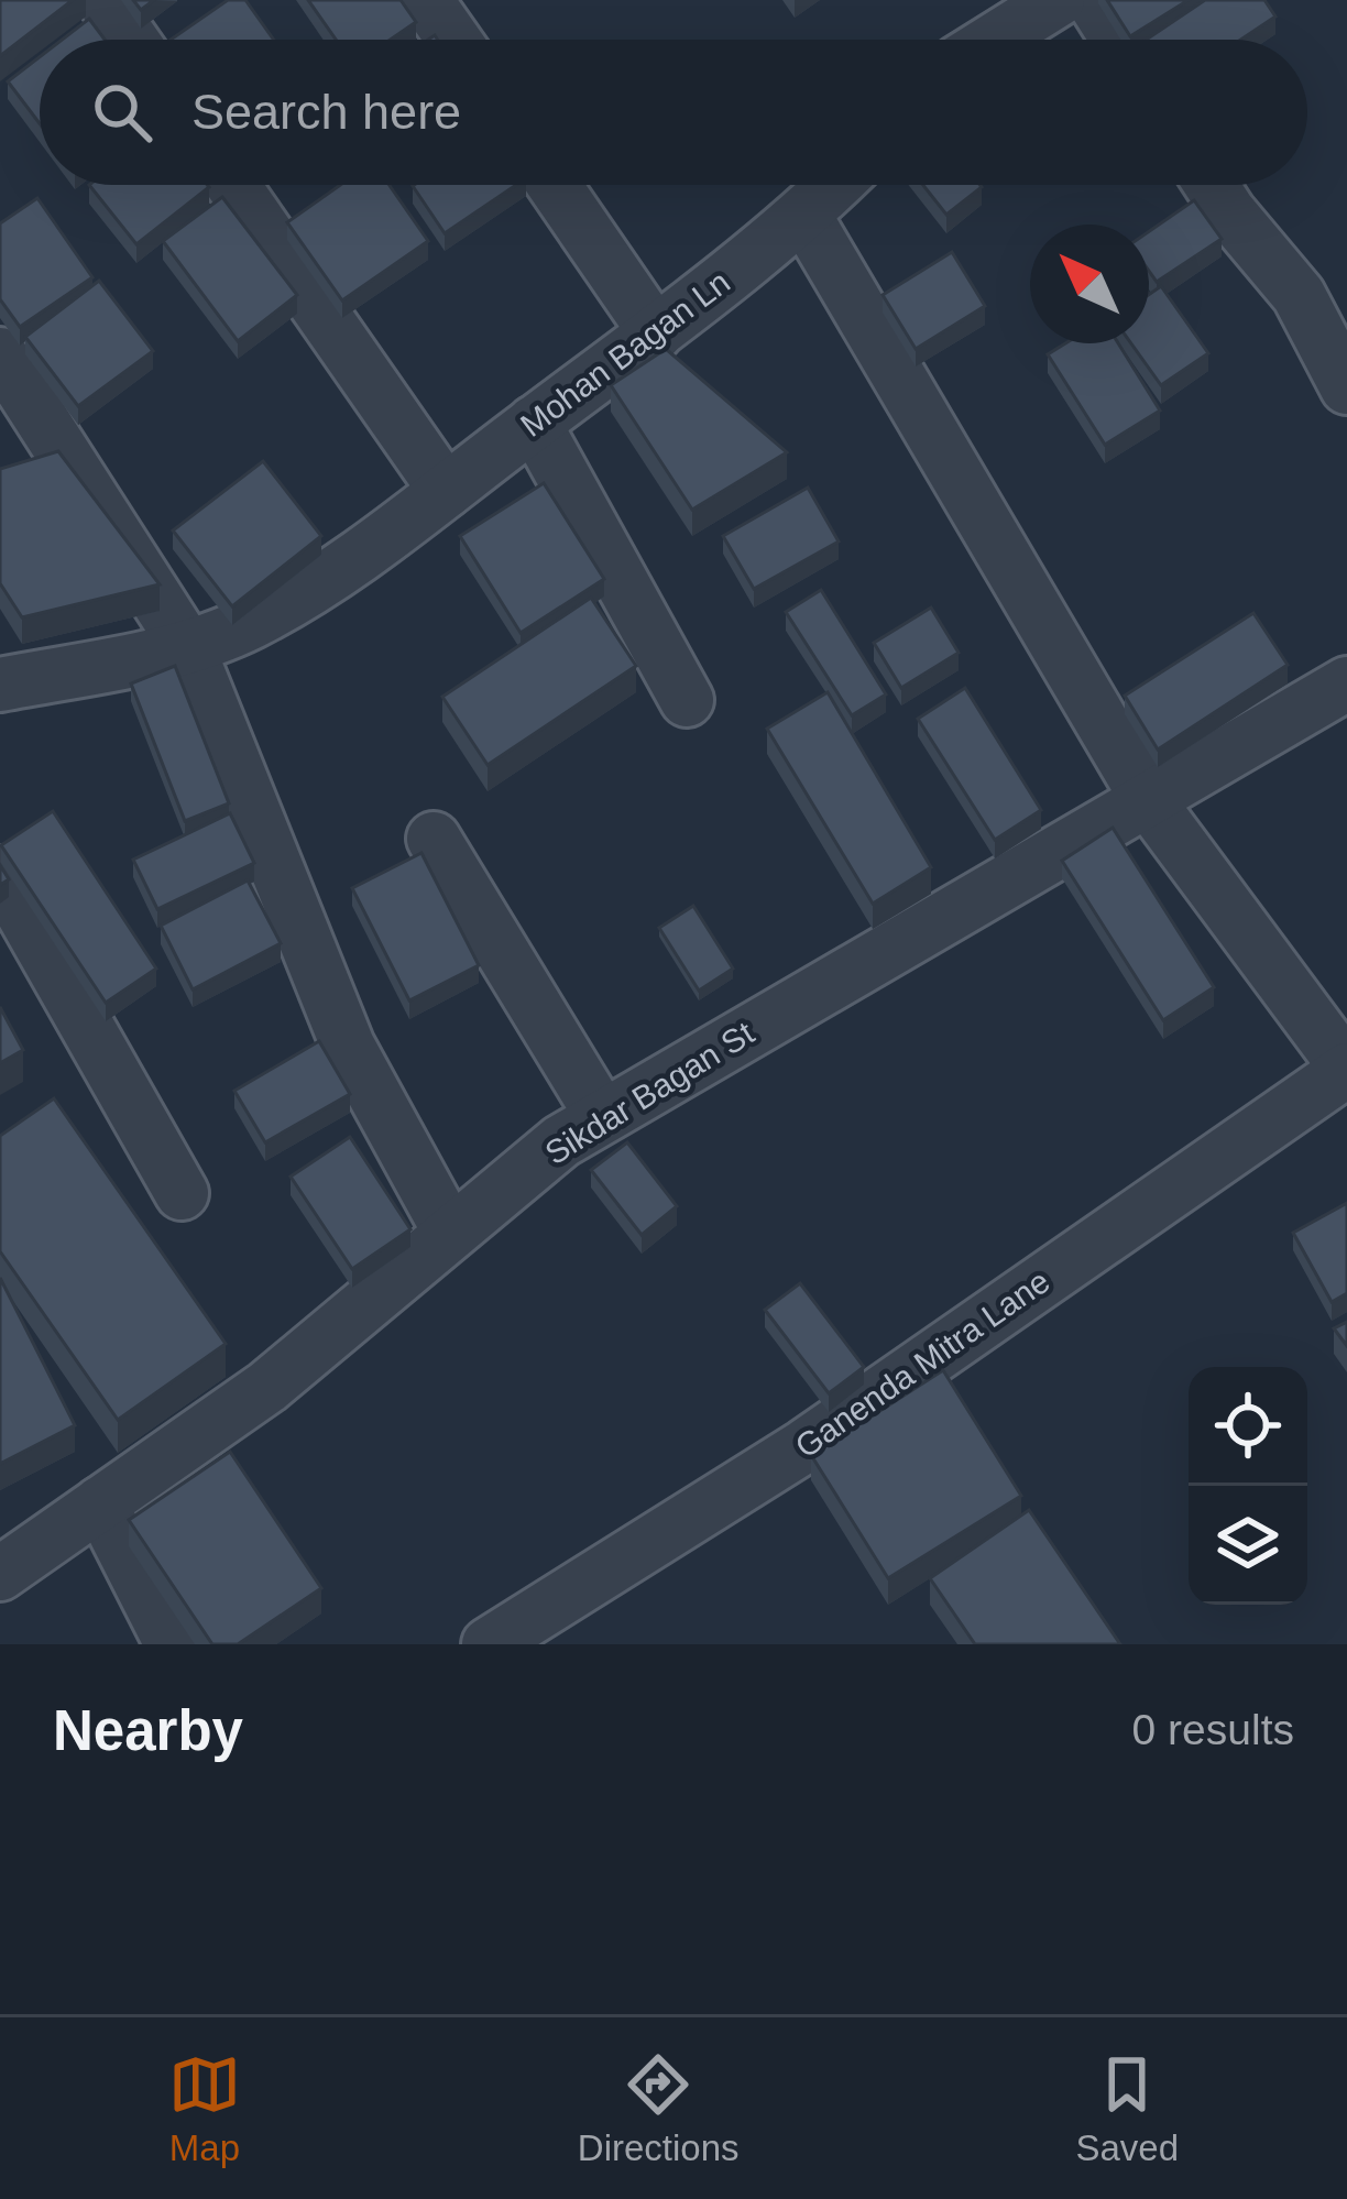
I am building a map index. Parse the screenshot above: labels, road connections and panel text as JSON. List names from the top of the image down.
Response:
{
  "streets": {
    "street": ["Mohan Bagan Ln", "Sikdar Bagan St", "Ganenda Mitra Lane"]
  },
  "north": "top left",
  "page": {
    "search": "Search here",
    "heading": ["Nearby", "0 results"],
    "nav": ["Map", "Directions", "Saved"]
  }
}
